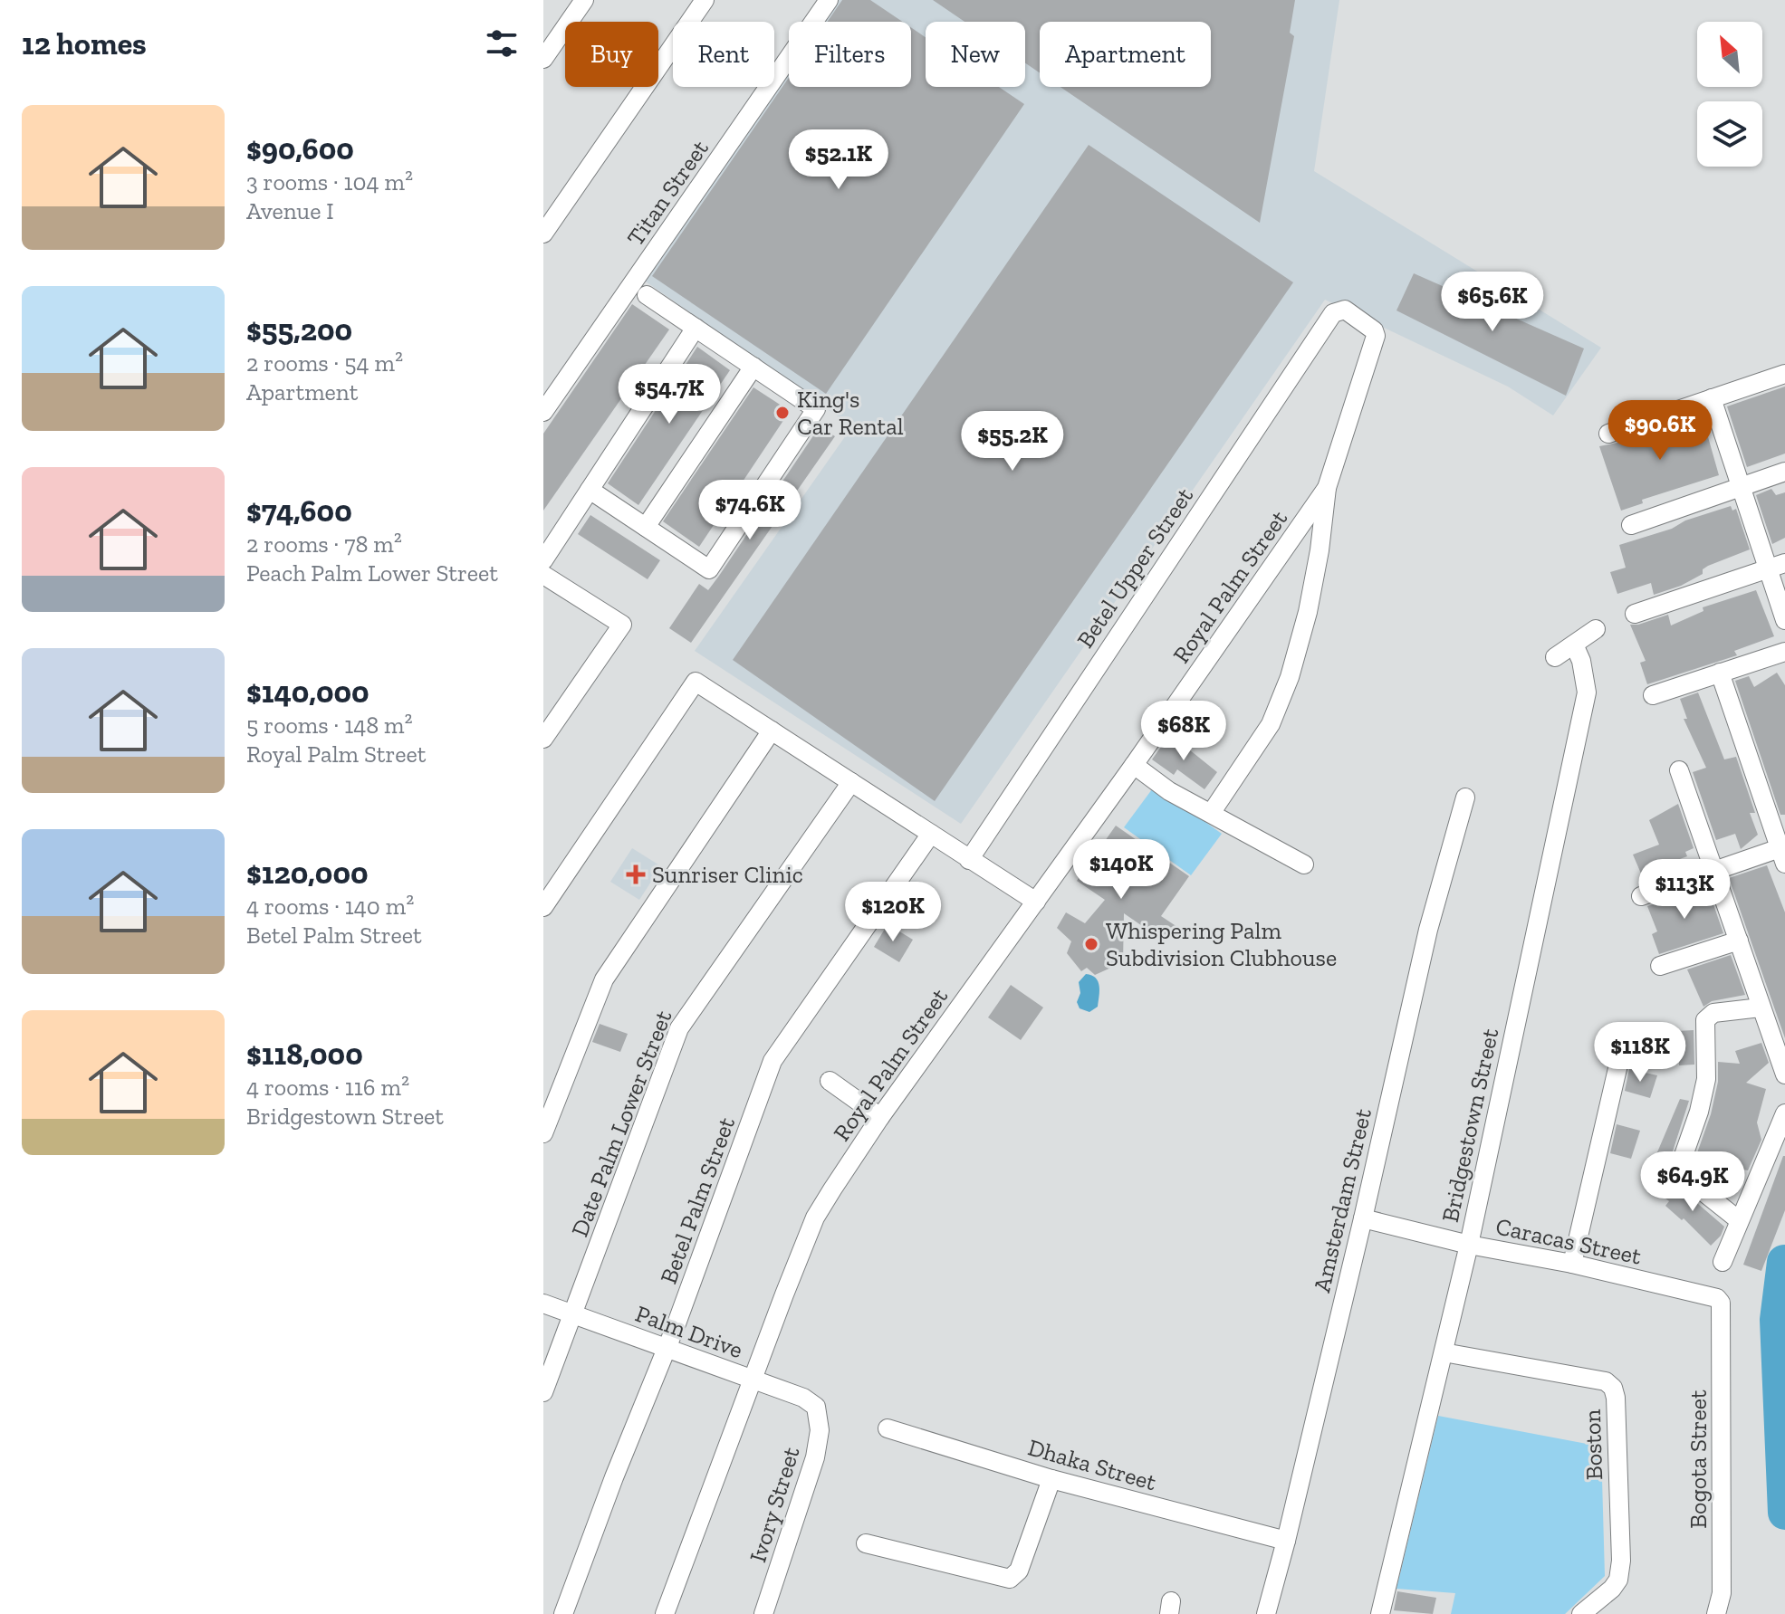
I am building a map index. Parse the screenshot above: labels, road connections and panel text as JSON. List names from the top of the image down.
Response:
{
  "streets": {
    "street": [
      "Titan Street",
      "Betel Upper Street",
      "Royal Palm Street",
      "Date Palm Lower Street",
      "Bridgestown Street",
      "Betel Palm Street",
      "Amsterdam Street",
      "Caracas Street",
      "Palm Drive",
      "Boston",
      "Bogota Street",
      "Dhaka Street",
      "Ivory Street"
    ]
  },
  "crossings": [
    ["Betel Upper Street", "Royal Palm Street"],
    ["Royal Palm Street", "Palm Drive"],
    ["Date Palm Lower Street", "Palm Drive"],
    ["Bridgestown Street", "Caracas Street"],
    ["Bridgestown Street", "Boston"],
    ["Betel Palm Street", "Palm Drive"],
    ["Amsterdam Street", "Caracas Street"],
    ["Amsterdam Street", "Dhaka Street"],
    ["Caracas Street", "Bogota Street"],
    ["Palm Drive", "Ivory Street"]
  ],
  "places": {
    "other": ["King's Car Rental", "Whispering Palm Subdivision Clubhouse"],
    "health": ["Sunriser Clinic"]
  },
  "north": "top left",
  "page": {
    "heading": "12 homes",
    "chip": [
      "Buy",
      "Rent",
      "Filters",
      "New",
      "Apartment"
    ],
    "list": [
      {
        "name": "$90,600",
        "note": "3 rooms · 104 m² · Avenue I"
      },
      {
        "name": "$55,200",
        "note": "2 rooms · 54 m² · Apartment"
      },
      {
        "name": "$74,600",
        "note": "2 rooms · 78 m² · Peach Palm Lower Street"
      },
      {
        "name": "$140,000",
        "note": "5 rooms · 148 m² · Royal Palm Street"
      },
      {
        "name": "$120,000",
        "note": "4 rooms · 140 m² · Betel Palm Street"
      },
      {
        "name": "$118,000",
        "note": "4 rooms · 116 m² · Bridgestown Street"
      }
    ],
    "price": [
      "$52.1K",
      "$65.6K",
      "$54.7K",
      "$90.6K",
      "$55.2K",
      "$74.6K",
      "$68K",
      "$140K",
      "$113K",
      "$120K",
      "$118K",
      "$64.9K"
    ]
  }
}
